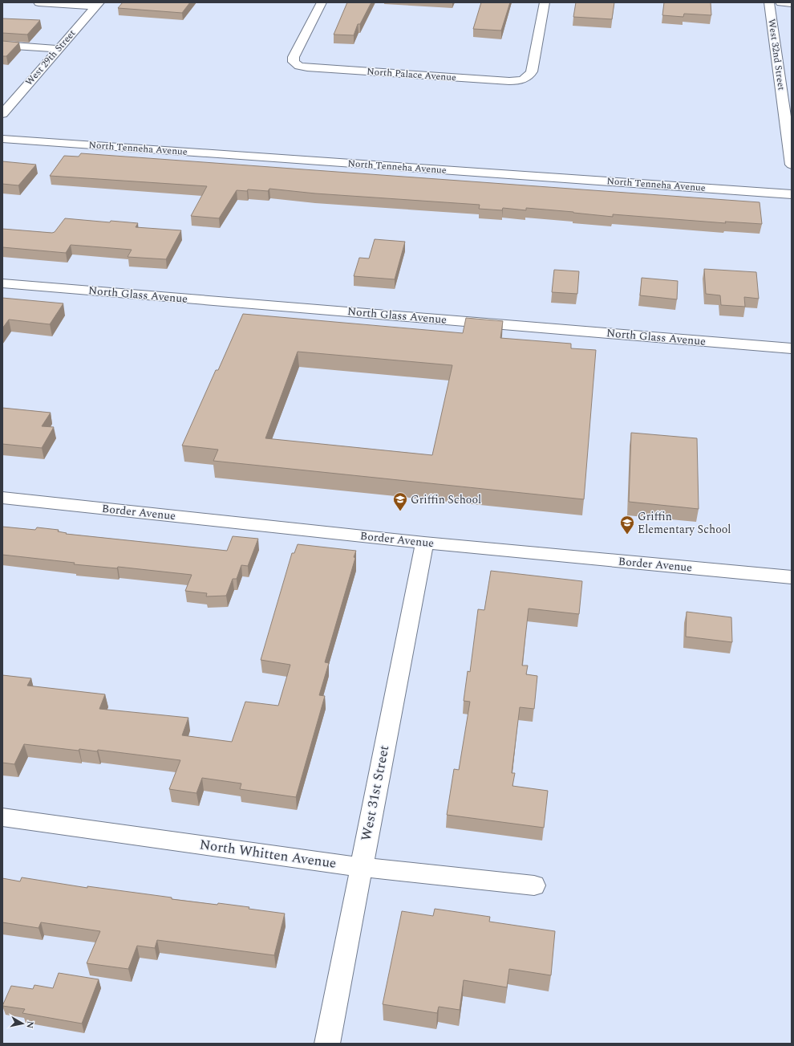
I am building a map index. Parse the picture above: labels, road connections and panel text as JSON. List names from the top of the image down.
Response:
{
  "streets": {
    "street": [
      "West 32nd Street",
      "West 29th Street",
      "North Palace Avenue",
      "North Tenneha Avenue",
      "North Glass Avenue",
      "Border Avenue",
      "West 31st Street",
      "North Whitten Avenue"
    ]
  },
  "crossings": [
    ["Border Avenue", "West 31st Street"],
    ["West 31st Street", "North Whitten Avenue"]
  ],
  "places": {
    "school or university": ["Griffin School", "Griffin Elementary School"]
  },
  "north": "right"
}
